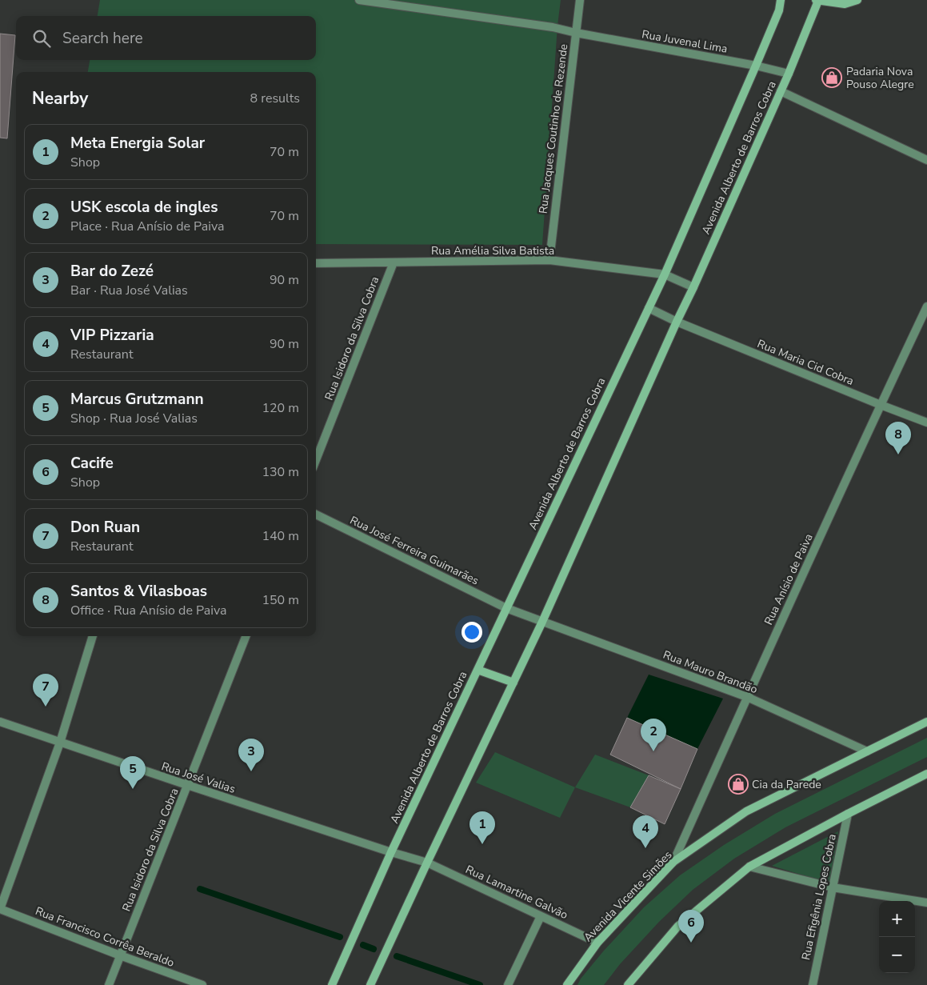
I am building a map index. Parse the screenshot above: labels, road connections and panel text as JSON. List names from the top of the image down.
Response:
{
  "streets": {
    "street": [
      "Rua Juvenal Lima",
      "Rua Jacques Coutinho de Rezende",
      "Avenida Alberto de Barros Cobra",
      "Rua Amélia Silva Batista",
      "Rua Isidoro da Silva Cobra",
      "Rua Maria Cid Cobra",
      "Rua José Ferreira Guimarães",
      "Rua Anísio de Paiva",
      "Rua Mauro Brandão",
      "Rua José Valias",
      "Rua Lamartine Galvão",
      "Avenida Vicente Simões",
      "Rua Efigênia Lopes Cobra",
      "Rua Francisco Corrêa Beraldo"
    ]
  },
  "crossings": [
    ["Rua Juvenal Lima", "Rua Jacques Coutinho de Rezende"],
    ["Rua Juvenal Lima", "Avenida Alberto de Barros Cobra"],
    ["Rua Jacques Coutinho de Rezende", "Rua Amélia Silva Batista"],
    ["Avenida Alberto de Barros Cobra", "Rua Amélia Silva Batista"],
    ["Avenida Alberto de Barros Cobra", "Rua Maria Cid Cobra"],
    ["Avenida Alberto de Barros Cobra", "Rua José Ferreira Guimarães"],
    ["Avenida Alberto de Barros Cobra", "Rua Mauro Brandão"],
    ["Avenida Alberto de Barros Cobra", "Rua José Valias"],
    ["Avenida Alberto de Barros Cobra", "Rua Lamartine Galvão"],
    ["Rua Amélia Silva Batista", "Rua Isidoro da Silva Cobra"],
    ["Rua Isidoro da Silva Cobra", "Rua José Valias"],
    ["Rua Isidoro da Silva Cobra", "Rua Francisco Corrêa Beraldo"],
    ["Rua Maria Cid Cobra", "Rua Anísio de Paiva"],
    ["Rua Anísio de Paiva", "Rua Mauro Brandão"],
    ["Rua Anísio de Paiva", "Avenida Vicente Simões"],
    ["Rua Mauro Brandão", "Avenida Vicente Simões"],
    ["Rua Lamartine Galvão", "Avenida Vicente Simões"]
  ],
  "places": {
    "shop": ["Padaria Nova Pouso Alegre", "Cia da Parede"]
  },
  "page": {
    "search": "Search here",
    "heading": ["Nearby", "8 results"],
    "list": [
      {
        "mark": "1",
        "name": "Meta Energia Solar",
        "note": "Shop",
        "value": "70 m"
      },
      {
        "mark": "2",
        "name": "USK escola de ingles",
        "note": "Place · Rua Anísio de Paiva",
        "value": "70 m"
      },
      {
        "mark": "3",
        "name": "Bar do Zezé",
        "note": "Bar · Rua José Valias",
        "value": "90 m"
      },
      {
        "mark": "4",
        "name": "VIP Pizzaria",
        "note": "Restaurant",
        "value": "90 m"
      },
      {
        "mark": "5",
        "name": "Marcus Grutzmann",
        "note": "Shop · Rua José Valias",
        "value": "120 m"
      },
      {
        "mark": "6",
        "name": "Cacife",
        "note": "Shop",
        "value": "130 m"
      },
      {
        "mark": "7",
        "name": "Don Ruan",
        "note": "Restaurant",
        "value": "140 m"
      },
      {
        "mark": "8",
        "name": "Santos & Vilasboas",
        "note": "Office · Rua Anísio de Paiva",
        "value": "150 m"
      }
    ],
    "pins": [
      "8",
      "7",
      "2",
      "3",
      "5",
      "1",
      "4",
      "6"
    ],
    "map_buttons": ["+", "−"]
  }
}
